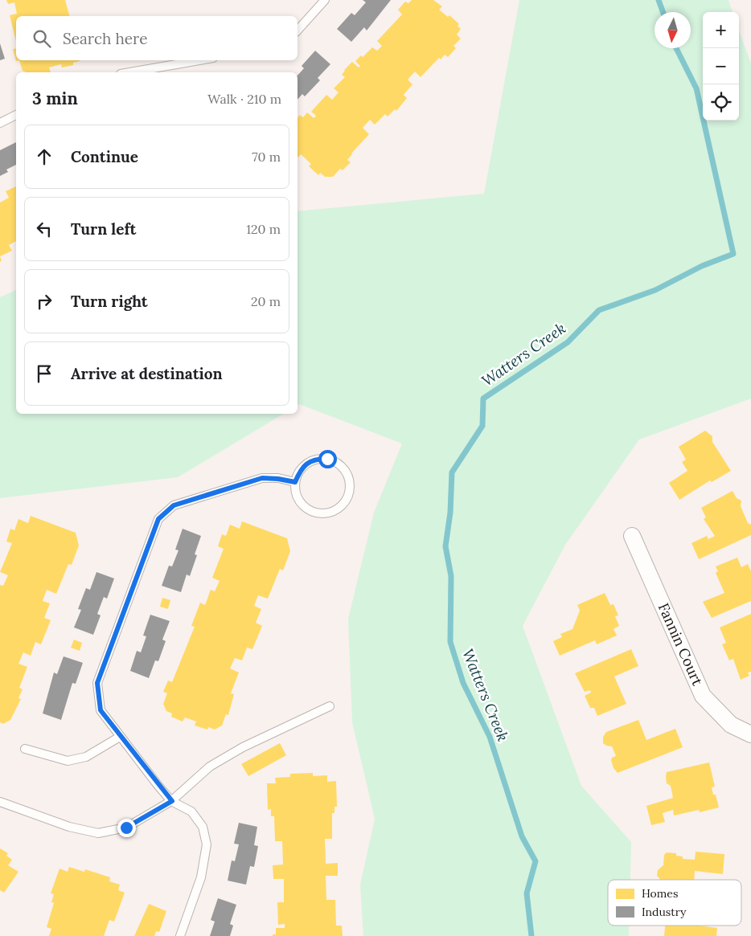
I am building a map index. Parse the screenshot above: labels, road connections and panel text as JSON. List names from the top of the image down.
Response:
{
  "streets": {
    "street": ["Fannin Court"]
  },
  "water": ["Watters Creek"],
  "legend": ["Homes", "Industry"],
  "north": "bottom",
  "page": {
    "map_buttons": ["+", "−"],
    "search": "Search here",
    "heading": ["3 min", "Walk · 210 m"],
    "list": [
      ["Continue", "70 m"],
      ["Turn left", "120 m"],
      ["Turn right", "20 m"],
      "Arrive at destination"
    ]
  }
}
